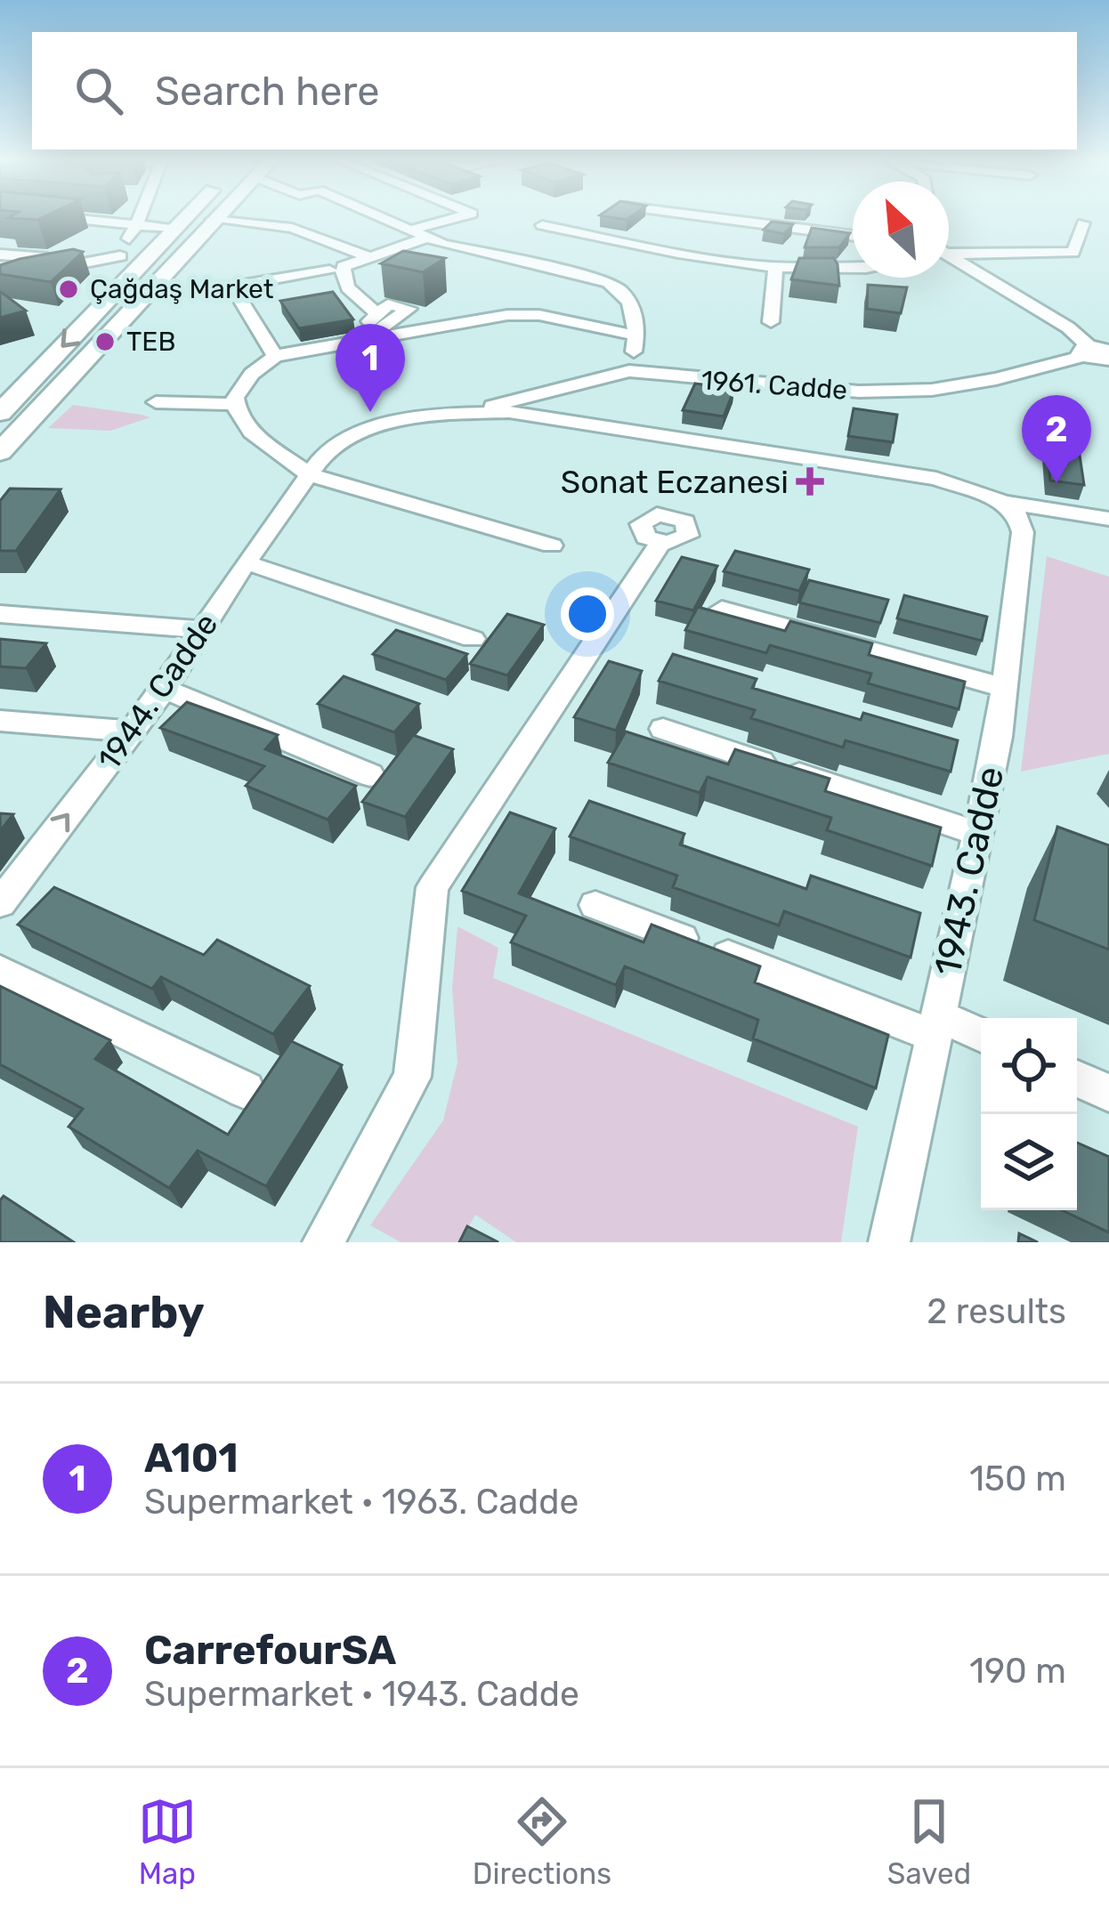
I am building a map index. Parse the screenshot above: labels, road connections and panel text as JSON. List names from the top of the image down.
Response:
{
  "streets": {
    "street": ["1961. Cadde", "1944. Cadde", "1943. Cadde"]
  },
  "crossings": [
    ["1961. Cadde", "1944. Cadde"]
  ],
  "places": {
    "other": ["Çağdaş Market", "TEB"],
    "health": ["Sonat Eczanesi"]
  },
  "north": "top left",
  "page": {
    "search": "Search here",
    "pins": ["1", "2"],
    "heading": ["Nearby", "2 results"],
    "list": [
      {
        "mark": "1",
        "name": "A101",
        "note": "Supermarket · 1963. Cadde",
        "value": "150 m"
      },
      {
        "mark": "2",
        "name": "CarrefourSA",
        "note": "Supermarket · 1943. Cadde",
        "value": "190 m"
      }
    ],
    "nav": ["Map", "Directions", "Saved"]
  }
}
